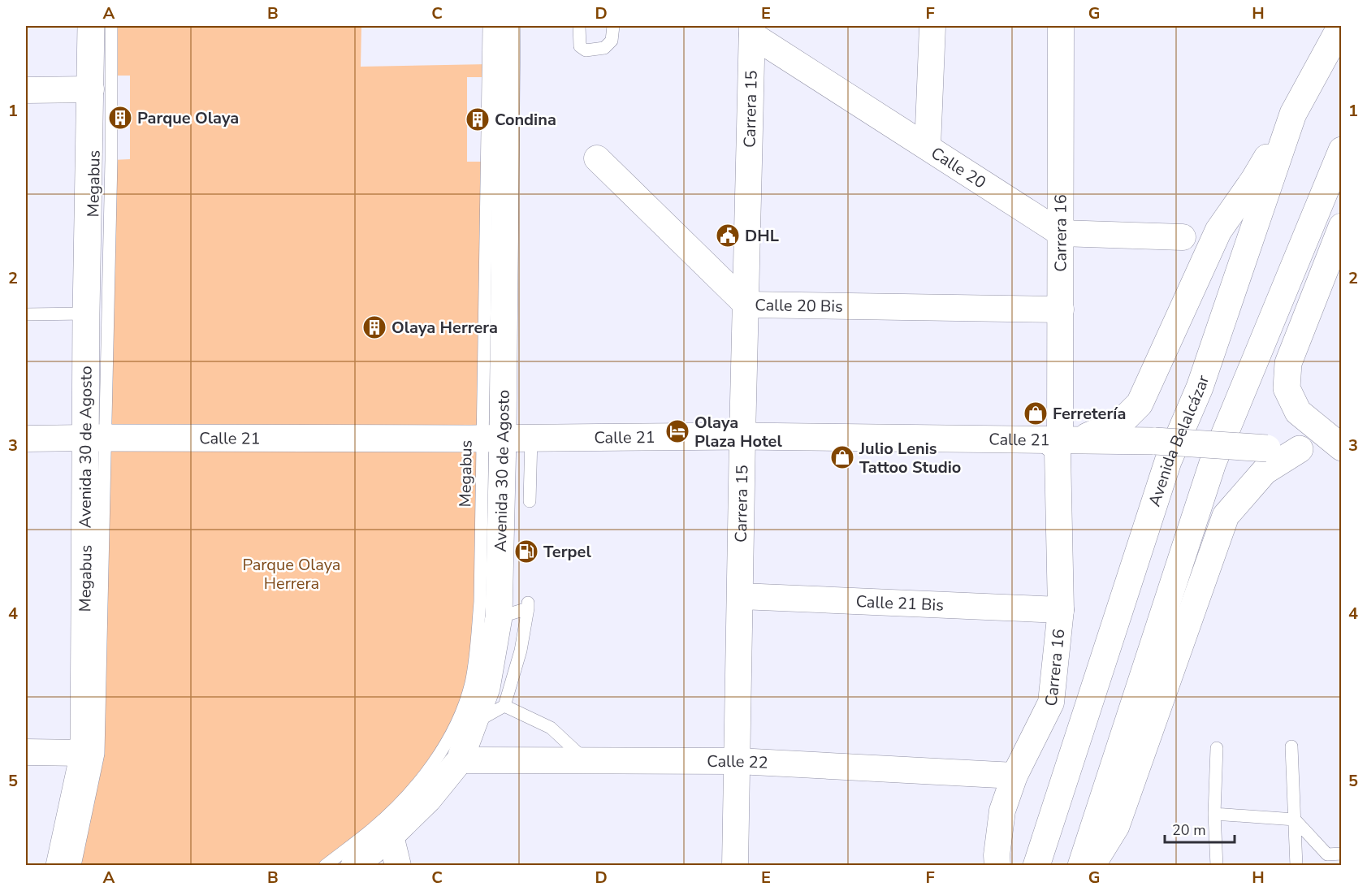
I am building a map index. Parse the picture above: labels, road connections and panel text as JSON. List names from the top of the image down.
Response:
{
  "streets": {
    "main road": ["Calle 21", "Avenida Belalcázar", "Avenida 30 de Agosto"],
    "street": [
      "Carrera 15",
      "Calle 20",
      "Carrera 16",
      "Calle 20 Bis",
      "Calle 21 Bis",
      "Calle 22"
    ],
    "lane": ["Megabus"]
  },
  "crossings": [
    ["Carrera 15", "Calle 20"],
    ["Carrera 15", "Calle 20 Bis"],
    ["Carrera 15", "Calle 21"],
    ["Carrera 15", "Calle 21 Bis"],
    ["Carrera 15", "Calle 22"],
    ["Calle 20", "Carrera 16"],
    ["Megabus", "Calle 21"],
    ["Megabus", "Avenida 30 de Agosto"],
    ["Carrera 16", "Calle 20 Bis"],
    ["Carrera 16", "Calle 21"],
    ["Carrera 16", "Calle 21 Bis"],
    ["Carrera 16", "Calle 22"],
    ["Calle 21", "Avenida 30 de Agosto"],
    ["Avenida 30 de Agosto", "Calle 22"]
  ],
  "parks": ["Parque Olaya Herrera"],
  "places": {
    "building": ["Parque Olaya", "Condina", "Olaya Herrera"],
    "public building": ["DHL"],
    "shop": ["Ferretería", "Julio Lenis Tattoo Studio"],
    "hotel": ["Olaya Plaza Hotel"],
    "fuel station": ["Terpel"]
  },
  "scale_bar": "20 m",
  "grid": {
    "columns": [
      "A",
      "B",
      "C",
      "D",
      "E",
      "F",
      "G",
      "H"
    ],
    "rows": [
      "1",
      "2",
      "3",
      "4",
      "5"
    ]
  }
}
